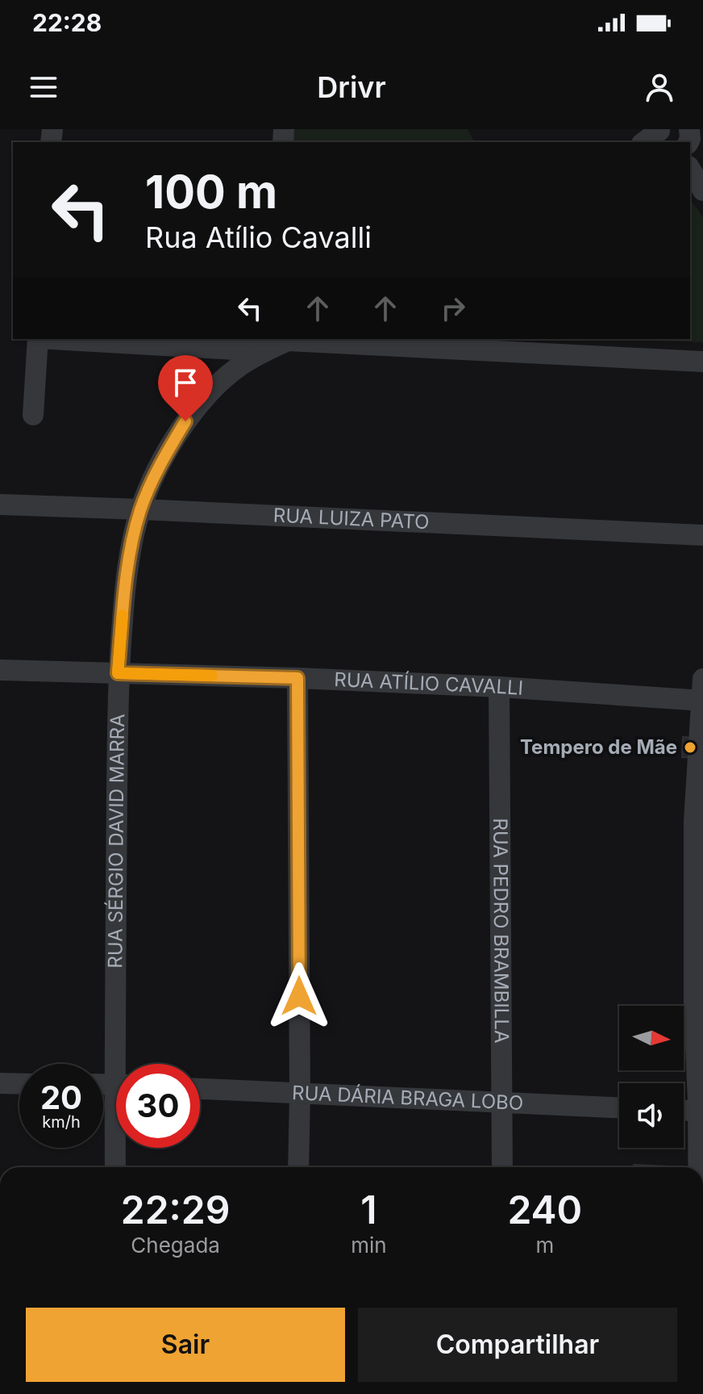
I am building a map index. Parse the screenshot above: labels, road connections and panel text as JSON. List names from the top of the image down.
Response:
{
  "streets": {
    "street": [
      "RUA LUIZA PATO",
      "RUA ATÍLIO CAVALLI",
      "RUA SÉRGIO DAVID MARRA",
      "RUA PEDRO BRAMBILLA",
      "RUA DÁRIA BRAGA LOBO"
    ]
  },
  "crossings": [
    ["RUA LUIZA PATO", "RUA SÉRGIO DAVID MARRA"],
    ["RUA ATÍLIO CAVALLI", "RUA SÉRGIO DAVID MARRA"],
    ["RUA ATÍLIO CAVALLI", "RUA PEDRO BRAMBILLA"],
    ["RUA PEDRO BRAMBILLA", "RUA DÁRIA BRAGA LOBO"]
  ],
  "places": ["Tempero de Mãe"],
  "north": "right",
  "page": {
    "status": "22:28",
    "header": "Drivr",
    "turn": ["100 m", "Rua Atílio Cavalli"],
    "speed": "20 km/h",
    "limit": "30",
    "eta": [
      "22:29",
      "Chegada",
      "1",
      "min",
      "240",
      "m"
    ],
    "buttons": ["Sair", "Compartilhar"]
  }
}
